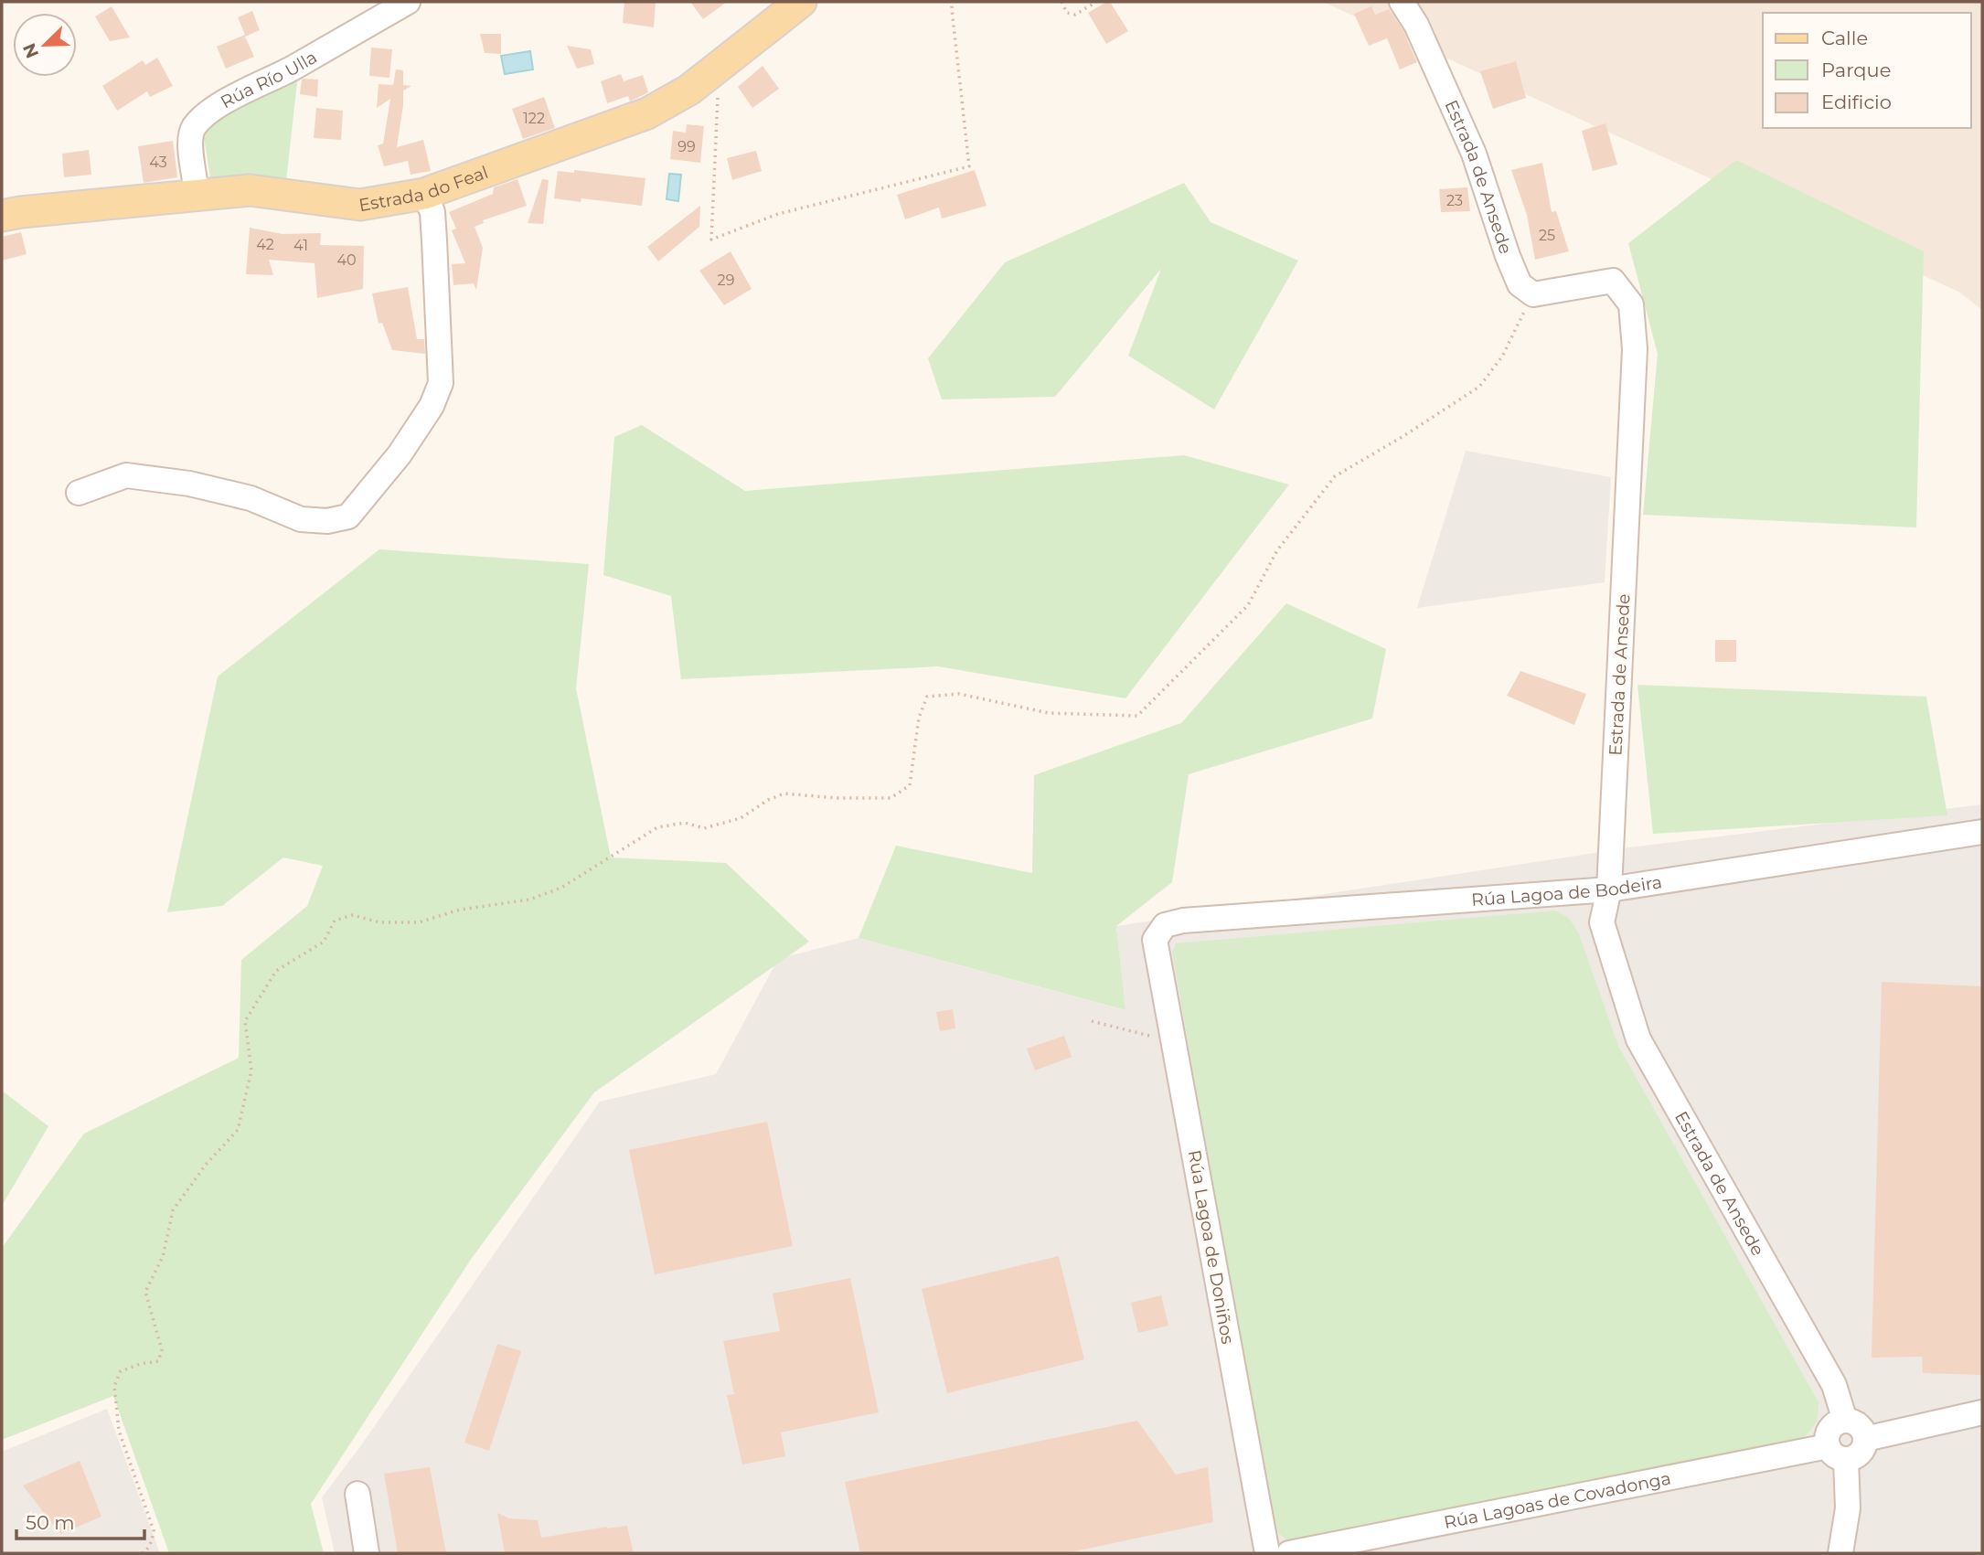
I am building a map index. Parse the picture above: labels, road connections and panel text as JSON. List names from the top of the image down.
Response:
{
  "streets": {
    "main road": ["Estrada do Feal"],
    "street": [
      "Rúa Río Ulla",
      "Estrada de Ansede",
      "Rúa Lagoa de Bodeira",
      "Rúa Lagoa de Doniños",
      "Rúa Lagoas de Covadonga"
    ]
  },
  "crossings": [
    ["Rúa Río Ulla", "Estrada do Feal"],
    ["Estrada de Ansede", "Rúa Lagoa de Bodeira"],
    ["Estrada de Ansede", "Rúa Lagoas de Covadonga"],
    ["Rúa Lagoa de Bodeira", "Rúa Lagoa de Doniños"]
  ],
  "house_numbers": [
    "122",
    "99",
    "43",
    "23",
    "25",
    "42",
    "41",
    "40",
    "29"
  ],
  "legend": ["Calle", "Parque", "Edificio"],
  "scale_bar": "50 m",
  "north": "bottom left"
}
